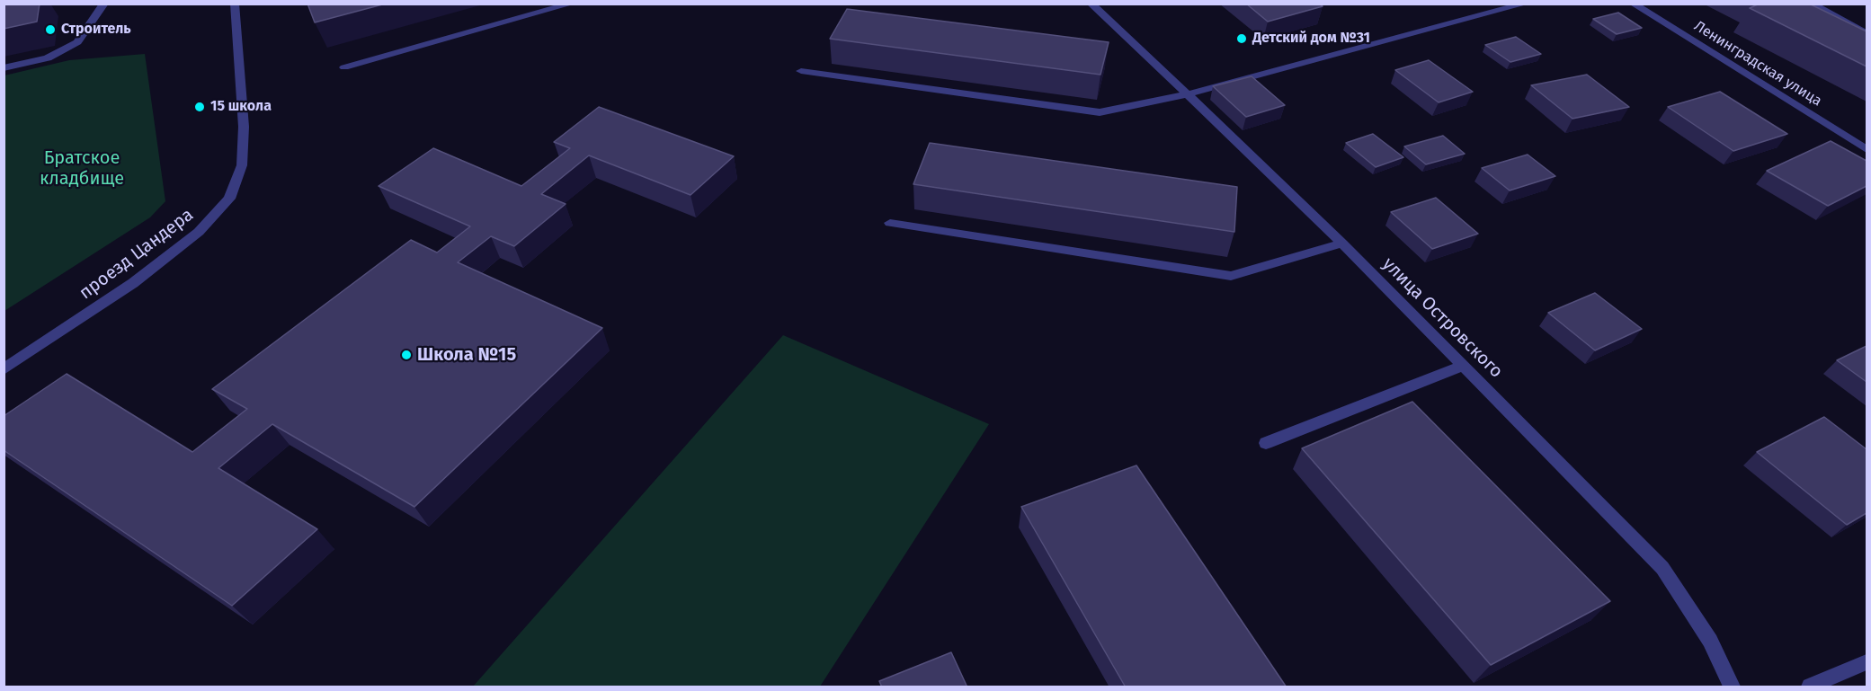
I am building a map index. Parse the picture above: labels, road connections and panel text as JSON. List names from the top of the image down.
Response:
{
  "streets": {
    "street": ["Ленинградская улица", "проезд Цандера", "улица Островского"]
  },
  "parks": ["Братское кладбище"],
  "places": [
    "Строитель",
    "Детский дом №31",
    "15 школа",
    "Школа №15"
  ]
}
